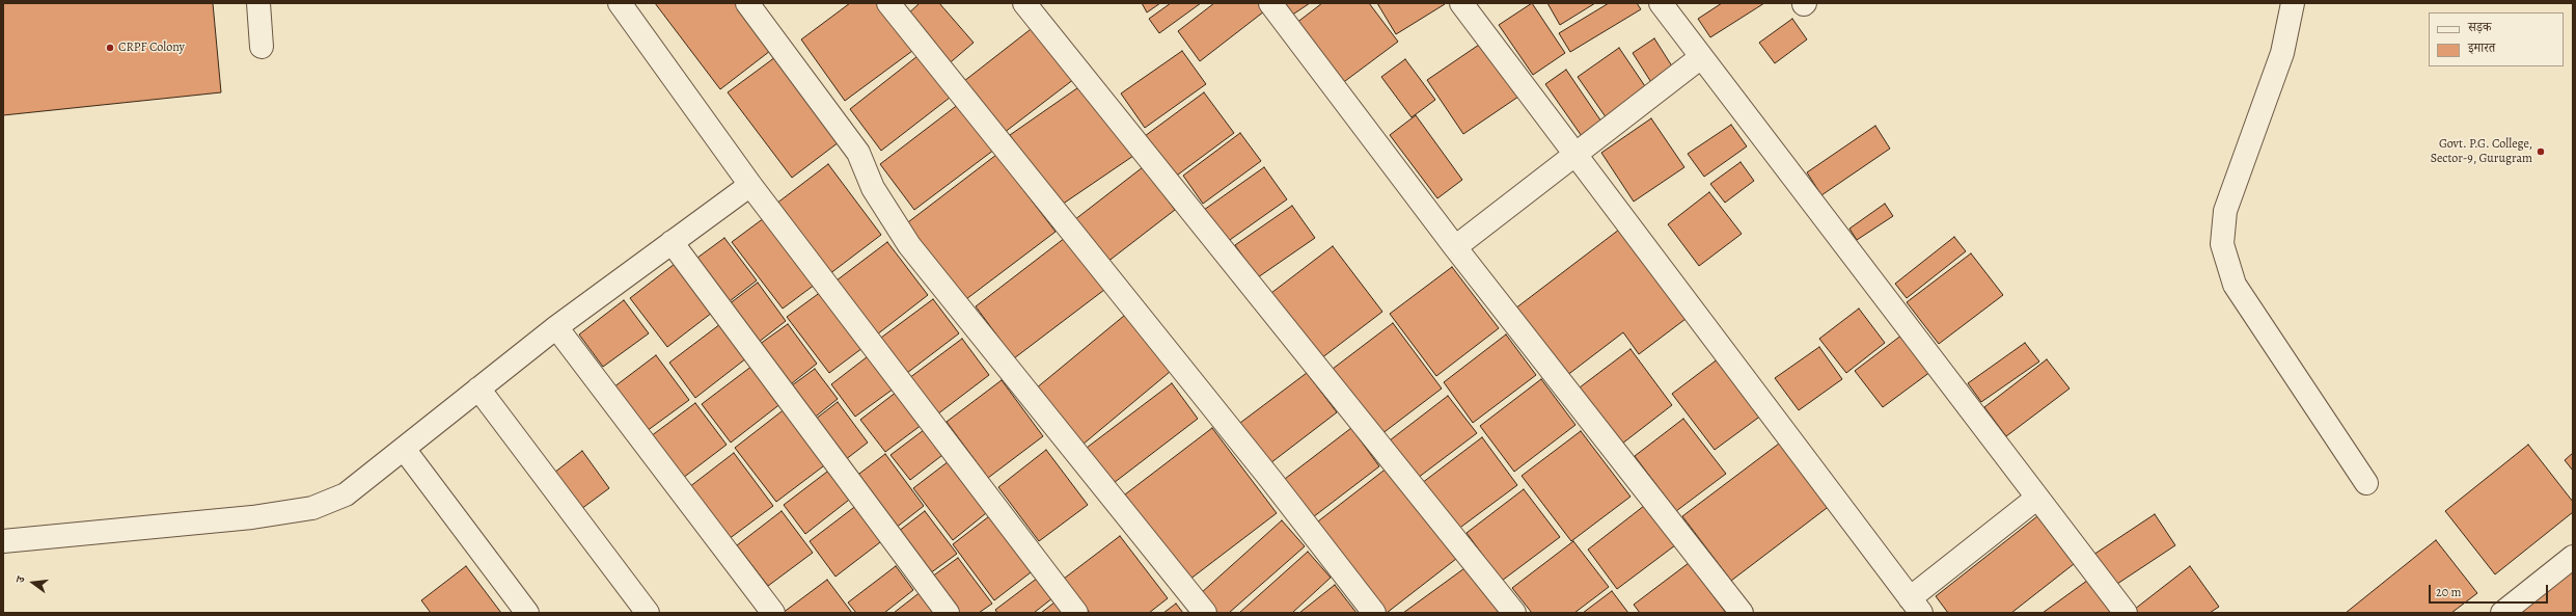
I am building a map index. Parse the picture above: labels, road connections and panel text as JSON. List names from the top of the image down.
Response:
{
  "places": ["CRPF Colony", "Govt. P.G. College, Sector-9, Gurugram"],
  "legend": ["सड़क", "इमारत"],
  "scale_bar": "20 m",
  "north": "left"
}
